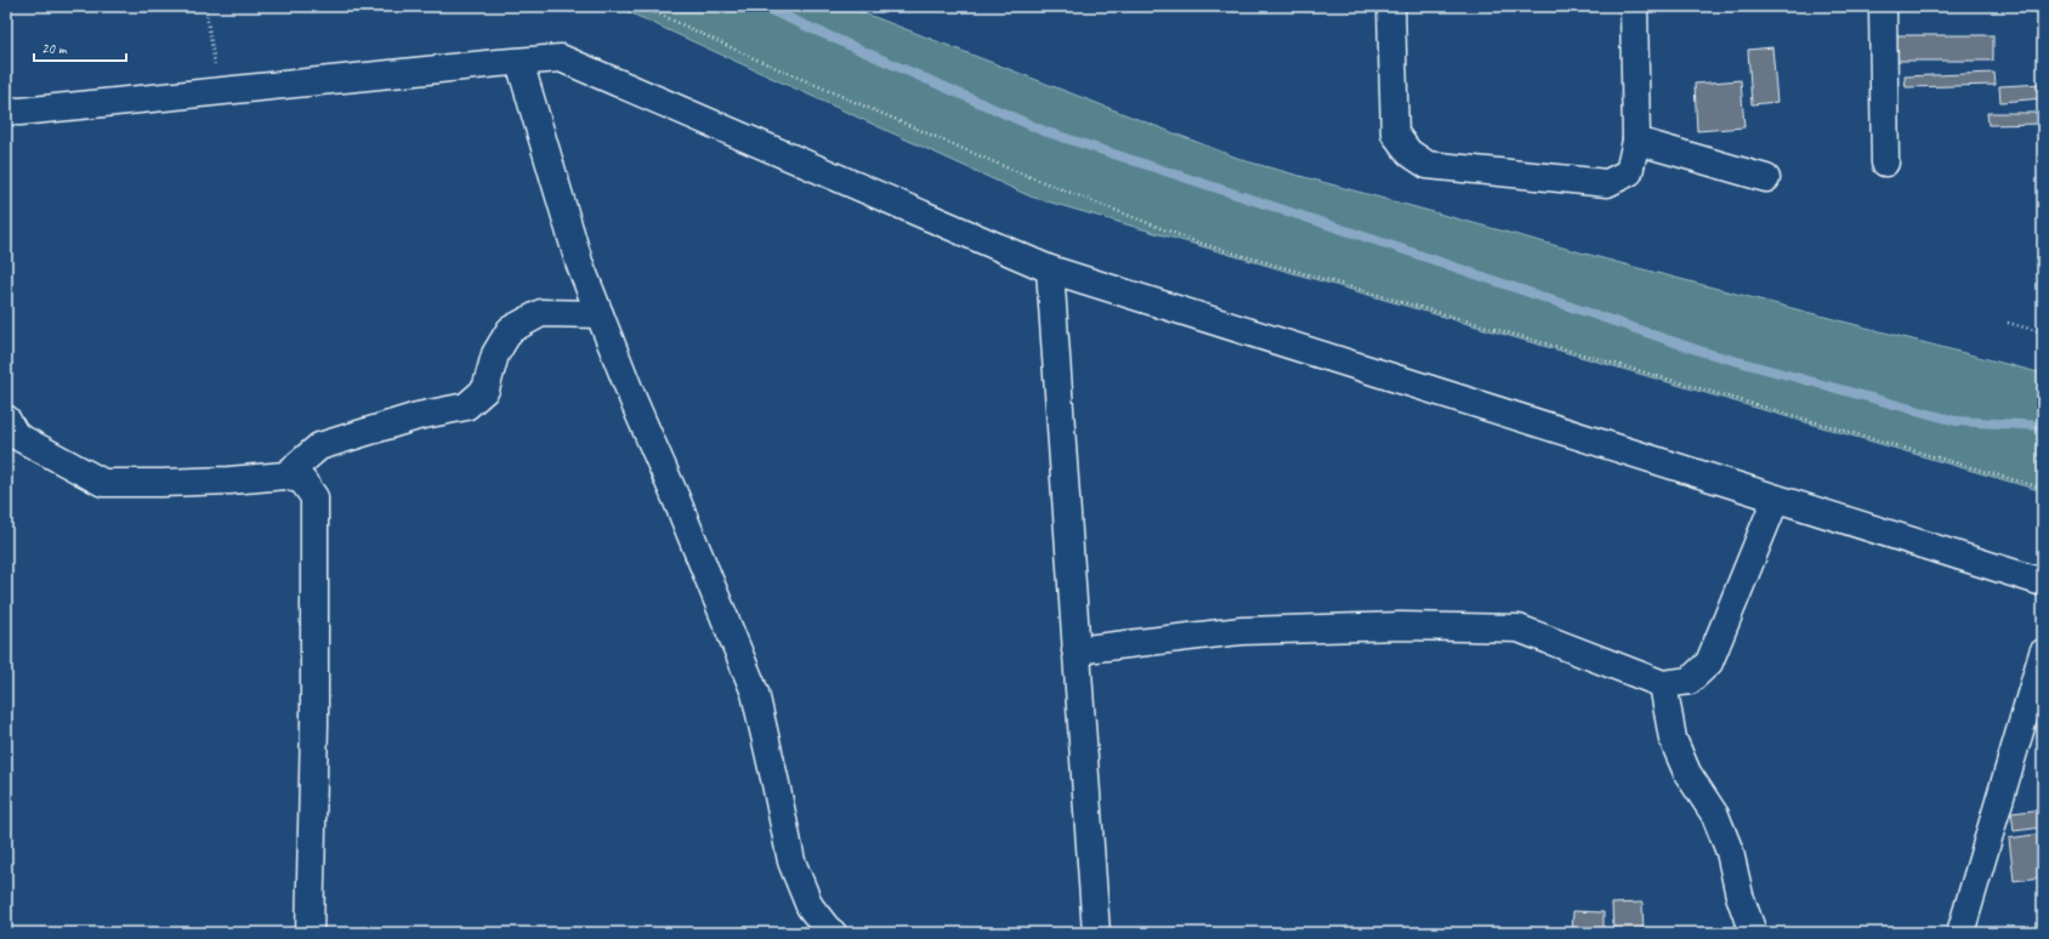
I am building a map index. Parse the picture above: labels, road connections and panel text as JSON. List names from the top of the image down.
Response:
{
  "scale_bar": "20 m"
}
